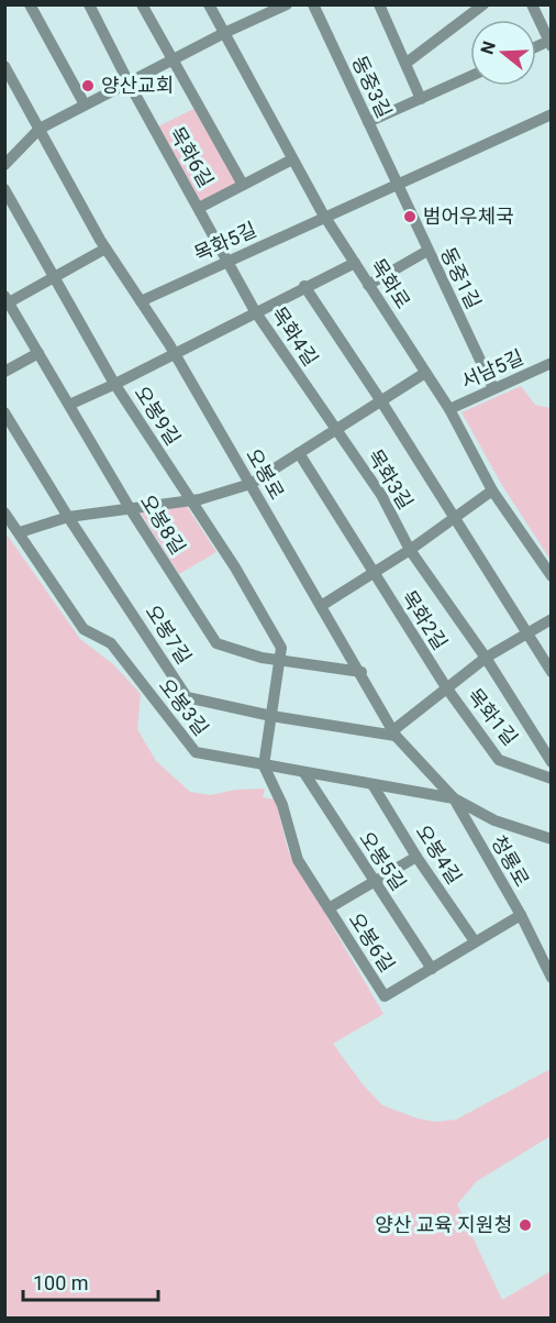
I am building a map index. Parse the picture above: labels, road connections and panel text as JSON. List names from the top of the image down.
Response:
{
  "streets": {
    "street": [
      "동중3길",
      "목화6길",
      "목화5길",
      "동중1길",
      "목화로",
      "목화4길",
      "서남5길",
      "오봉9길",
      "오봉로",
      "목화3길",
      "오봉8길",
      "목화2길",
      "오봉7길",
      "오봉3길",
      "목화1길",
      "오봉4길",
      "오봉5길",
      "청룡로",
      "오봉6길"
    ]
  },
  "crossings": [
    ["동중3길", "동중1길"],
    ["목화6길", "목화로"],
    ["목화6길", "목화4길"],
    ["목화5길", "목화로"],
    ["목화5길", "목화4길"],
    ["목화5길", "오봉로"],
    ["동중1길", "서남5길"],
    ["목화로", "목화4길"],
    ["목화로", "서남5길"],
    ["목화4길", "목화3길"],
    ["오봉9길", "오봉8길"],
    ["오봉로", "오봉8길"],
    ["오봉로", "오봉7길"],
    ["오봉로", "오봉3길"],
    ["오봉로", "청룡로"],
    ["목화3길", "목화2길"],
    ["목화2길", "목화1길"],
    ["오봉3길", "오봉4길"],
    ["오봉3길", "오봉5길"],
    ["오봉3길", "청룡로"],
    ["오봉3길", "오봉6길"],
    ["오봉4길", "오봉6길"],
    ["오봉5길", "오봉6길"],
    ["청룡로", "오봉6길"]
  ],
  "places": ["양산교회", "범어우체국", "양산 교육 지원청"],
  "scale_bar": "100 m",
  "north": "left"
}
